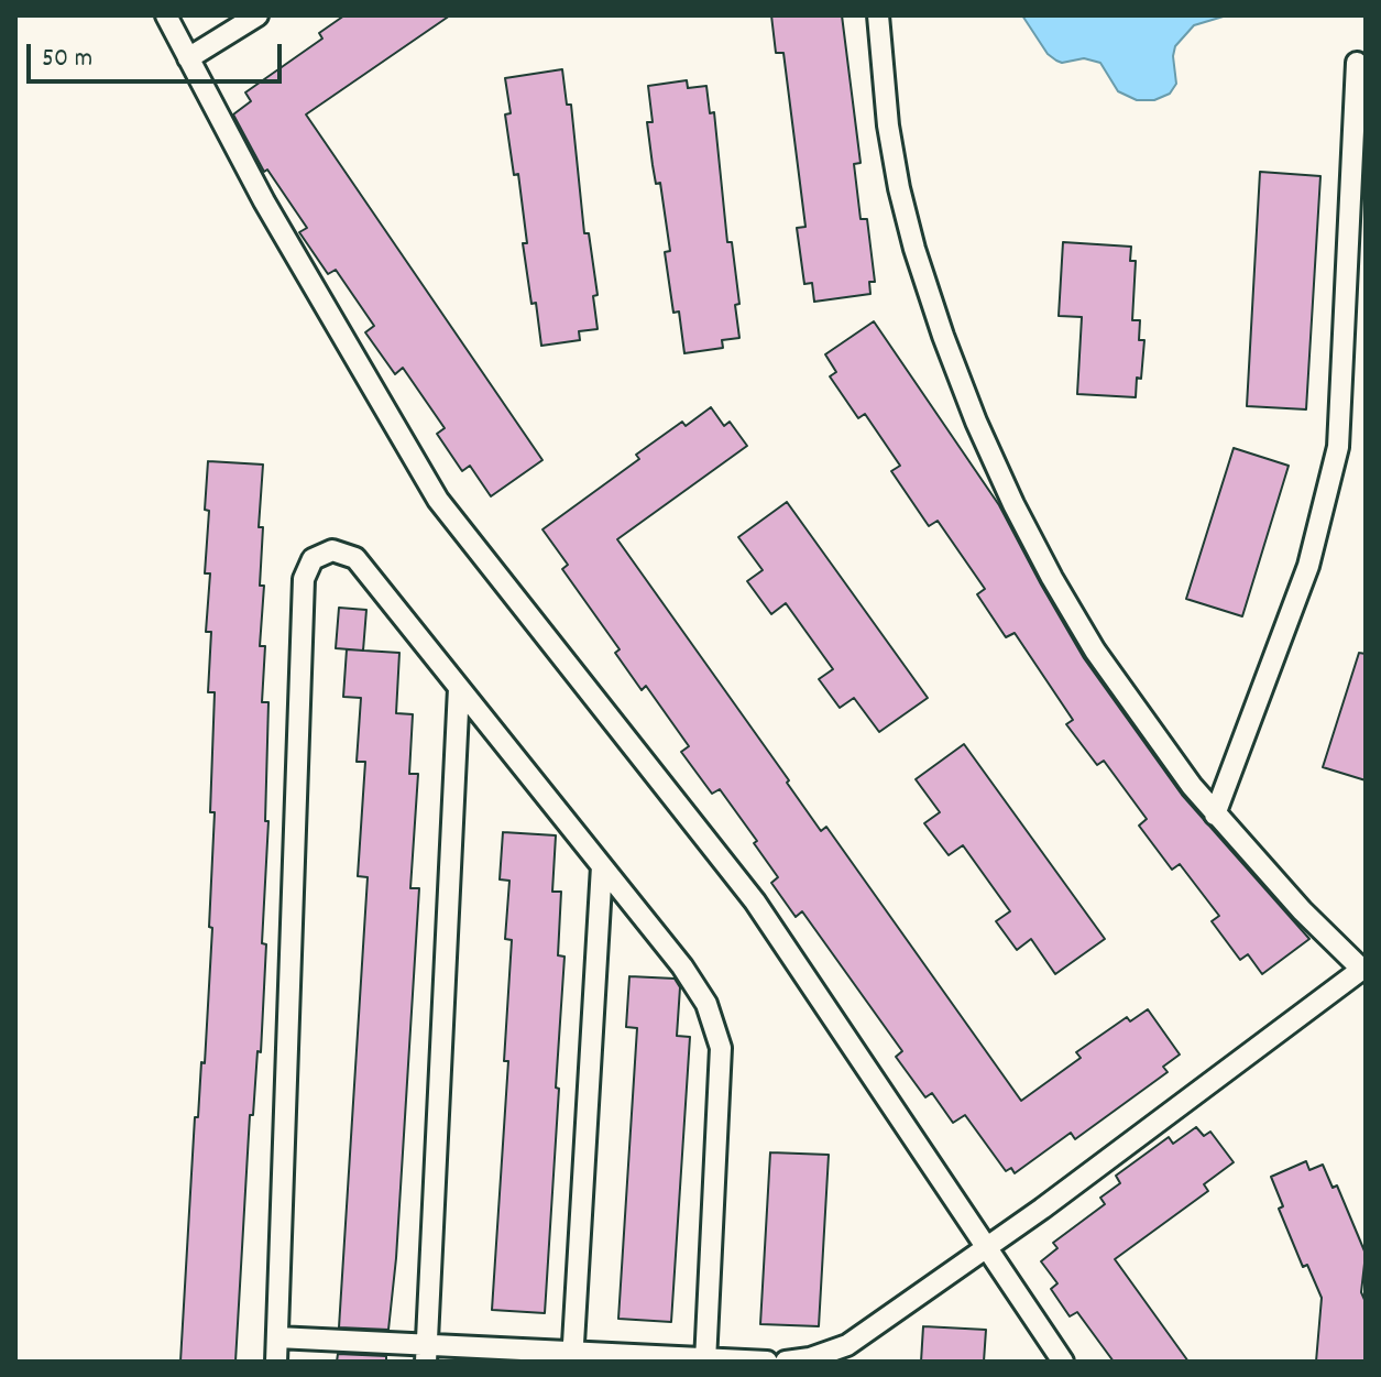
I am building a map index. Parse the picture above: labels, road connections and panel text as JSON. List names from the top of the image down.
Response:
{
  "scale_bar": "50 m"
}
